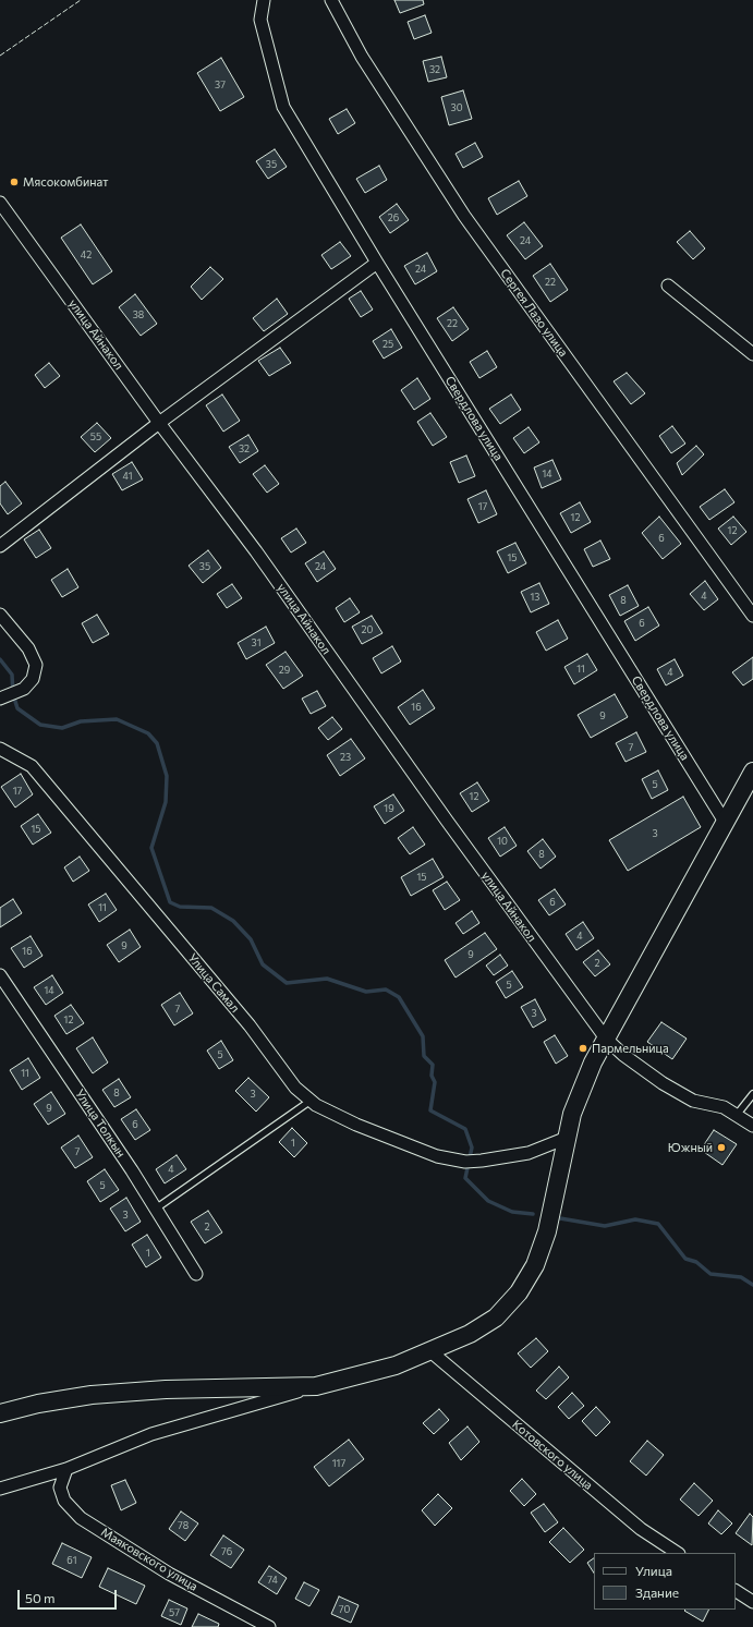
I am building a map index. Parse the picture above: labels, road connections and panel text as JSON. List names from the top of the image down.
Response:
{
  "streets": {
    "street": [
      "Сергея Лазо улица",
      "улица Айнакол",
      "Свердлова улица",
      "Улица Самал",
      "Улица Толкын",
      "Котовского улица",
      "Маяковского улица"
    ]
  },
  "places": ["Мясокомбинат", "Пармельница", "Южный"],
  "house_numbers": [
    "32",
    "37",
    "30",
    "35",
    "26",
    "24",
    "42",
    "24",
    "22",
    "38",
    "22",
    "25",
    "55",
    "32",
    "14",
    "41",
    "17",
    "12",
    "12",
    "6",
    "15",
    "35",
    "24",
    "4",
    "13",
    "8",
    "6",
    "20",
    "31",
    "11",
    "29",
    "4",
    "16",
    "9",
    "7",
    "23",
    "5",
    "17",
    "12",
    "19",
    "15",
    "3",
    "10",
    "8",
    "15",
    "6",
    "11",
    "4",
    "9",
    "16",
    "9",
    "2",
    "5",
    "14",
    "7",
    "3",
    "12",
    "5",
    "11",
    "8",
    "3",
    "9",
    "6",
    "1",
    "7",
    "4",
    "5",
    "3",
    "2",
    "1",
    "117",
    "78",
    "76",
    "61",
    "74",
    "70",
    "57"
  ],
  "legend": ["Улица", "Здание"],
  "scale_bar": "50 m"
}
